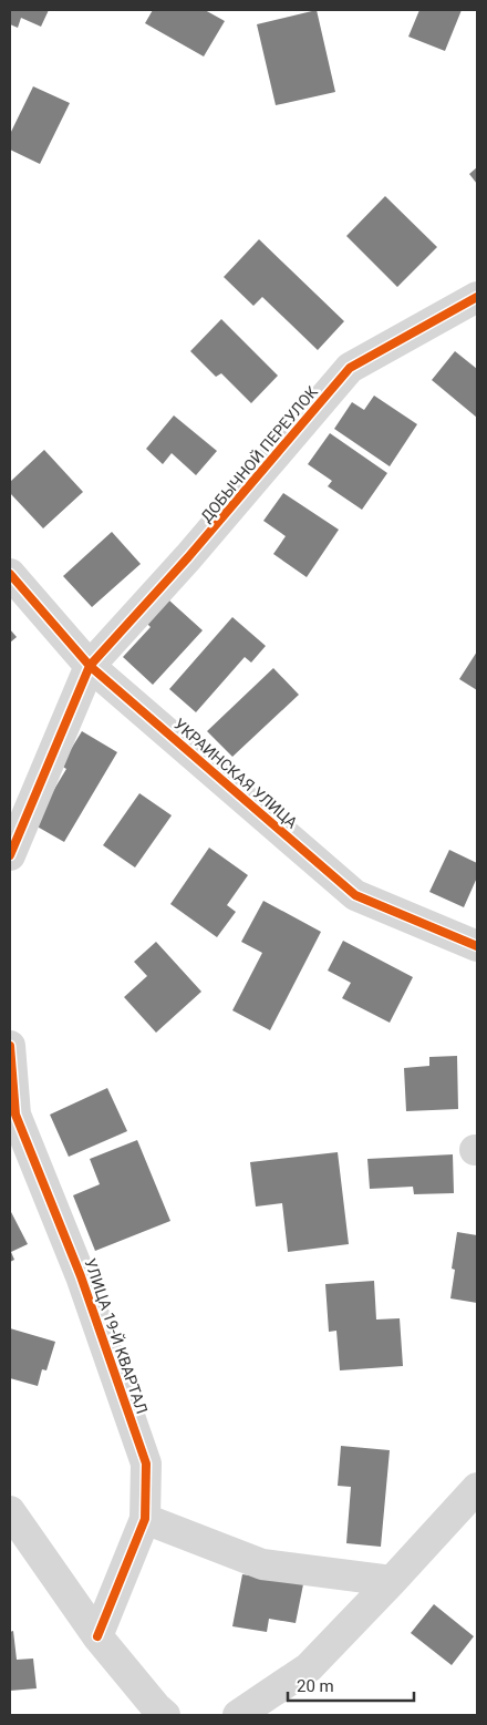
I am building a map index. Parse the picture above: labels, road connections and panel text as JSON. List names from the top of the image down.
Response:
{
  "streets": {
    "street": ["ДОБЫЧНОЙ ПЕРЕУЛОК", "УКРАИНСКАЯ УЛИЦА", "УЛИЦА 19-Й КВАРТАЛ"]
  },
  "crossings": [
    ["ДОБЫЧНОЙ ПЕРЕУЛОК", "УКРАИНСКАЯ УЛИЦА"]
  ],
  "scale_bar": "20 m"
}
